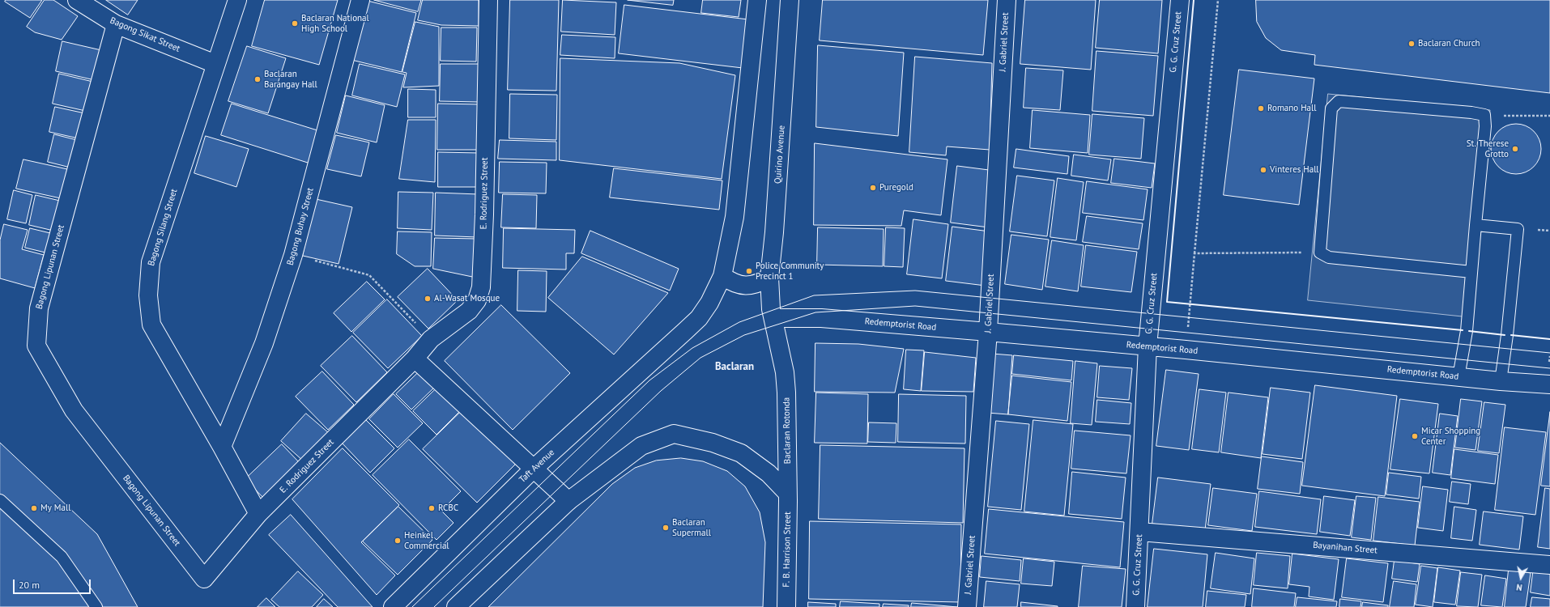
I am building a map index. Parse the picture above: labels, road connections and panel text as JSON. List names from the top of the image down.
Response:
{
  "streets": {
    "street": [
      "Bagong Sikat Street",
      "J. Gabriel Street",
      "G. G. Cruz Street",
      "Quirino Avenue",
      "E. Rodriguez Street",
      "Bagong Buhay Street",
      "Bagong Silang Street",
      "Bagong Lipunan Street",
      "Redemptorist Road",
      "Baclaran Rotonda",
      "Taft Avenue",
      "Bayanihan Street",
      "F. B. Harrison Street"
    ]
  },
  "crossings": [
    ["Bagong Sikat Street", "Bagong Silang Street"],
    ["Bagong Sikat Street", "Bagong Lipunan Street"],
    ["J. Gabriel Street", "Redemptorist Road"],
    ["G. G. Cruz Street", "Redemptorist Road"],
    ["G. G. Cruz Street", "Bayanihan Street"],
    ["Quirino Avenue", "Redemptorist Road"],
    ["Quirino Avenue", "Baclaran Rotonda"],
    ["E. Rodriguez Street", "Bagong Silang Street"],
    ["E. Rodriguez Street", "Bagong Lipunan Street"],
    ["Bagong Buhay Street", "Bagong Silang Street"],
    ["Redemptorist Road", "Baclaran Rotonda"],
    ["Baclaran Rotonda", "F. B. Harrison Street"]
  ],
  "districts": ["Baclaran"],
  "places": [
    "Baclaran National High School",
    "Baclaran Church",
    "Baclaran Barangay Hall",
    "Romano Hall",
    "St. Therese Grotto",
    "Vinteres Hall",
    "Puregold",
    "Police Community Precinct 1",
    "Al-Wasat Mosque",
    "Micar Shopping Center",
    "My Mall",
    "RCBC",
    "Baclaran Supermall",
    "Heinkel Commercial"
  ],
  "scale_bar": "20 m",
  "north": "bottom"
}
